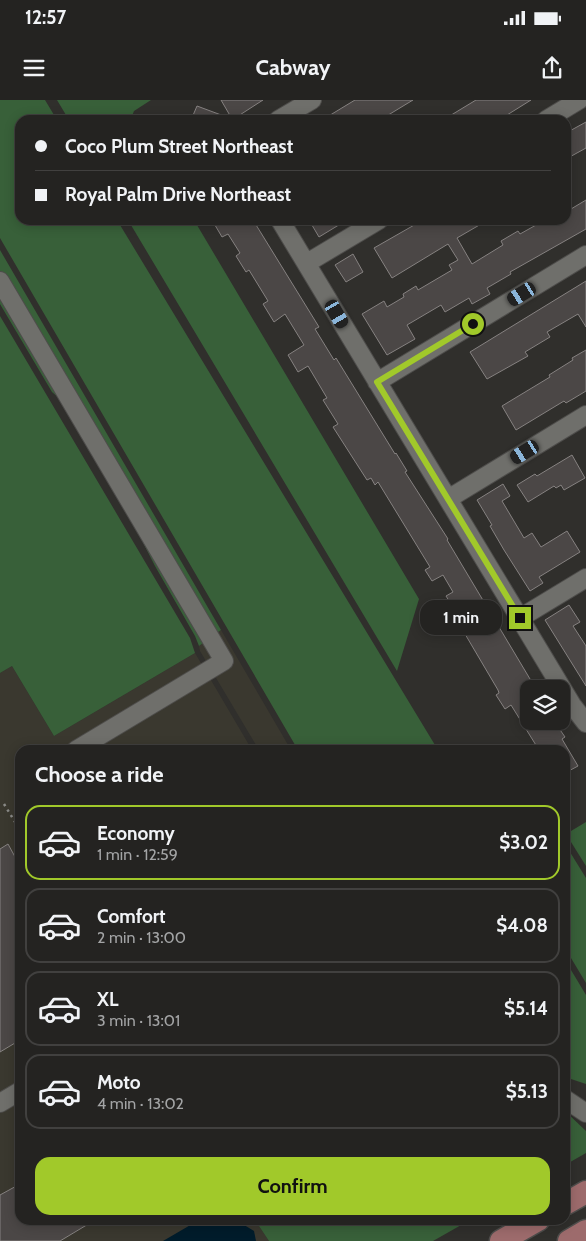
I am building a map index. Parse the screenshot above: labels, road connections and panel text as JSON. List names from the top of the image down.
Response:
{
  "page": {
    "status": "12:57",
    "header": "Cabway",
    "banner": ["Coco Plum Street Northeast", "Royal Palm Drive Northeast"],
    "bubble": "1 min",
    "heading": "Choose a ride",
    "list": [
      {
        "name": "Economy",
        "note": "1 min · 12:59",
        "value": "$3.02"
      },
      {
        "name": "Comfort",
        "note": "2 min · 13:00",
        "value": "$4.08"
      },
      {
        "name": "XL",
        "note": "3 min · 13:01",
        "value": "$5.14"
      },
      {
        "name": "Moto",
        "note": "4 min · 13:02",
        "value": "$5.13"
      }
    ],
    "buttons": "Confirm"
  }
}
